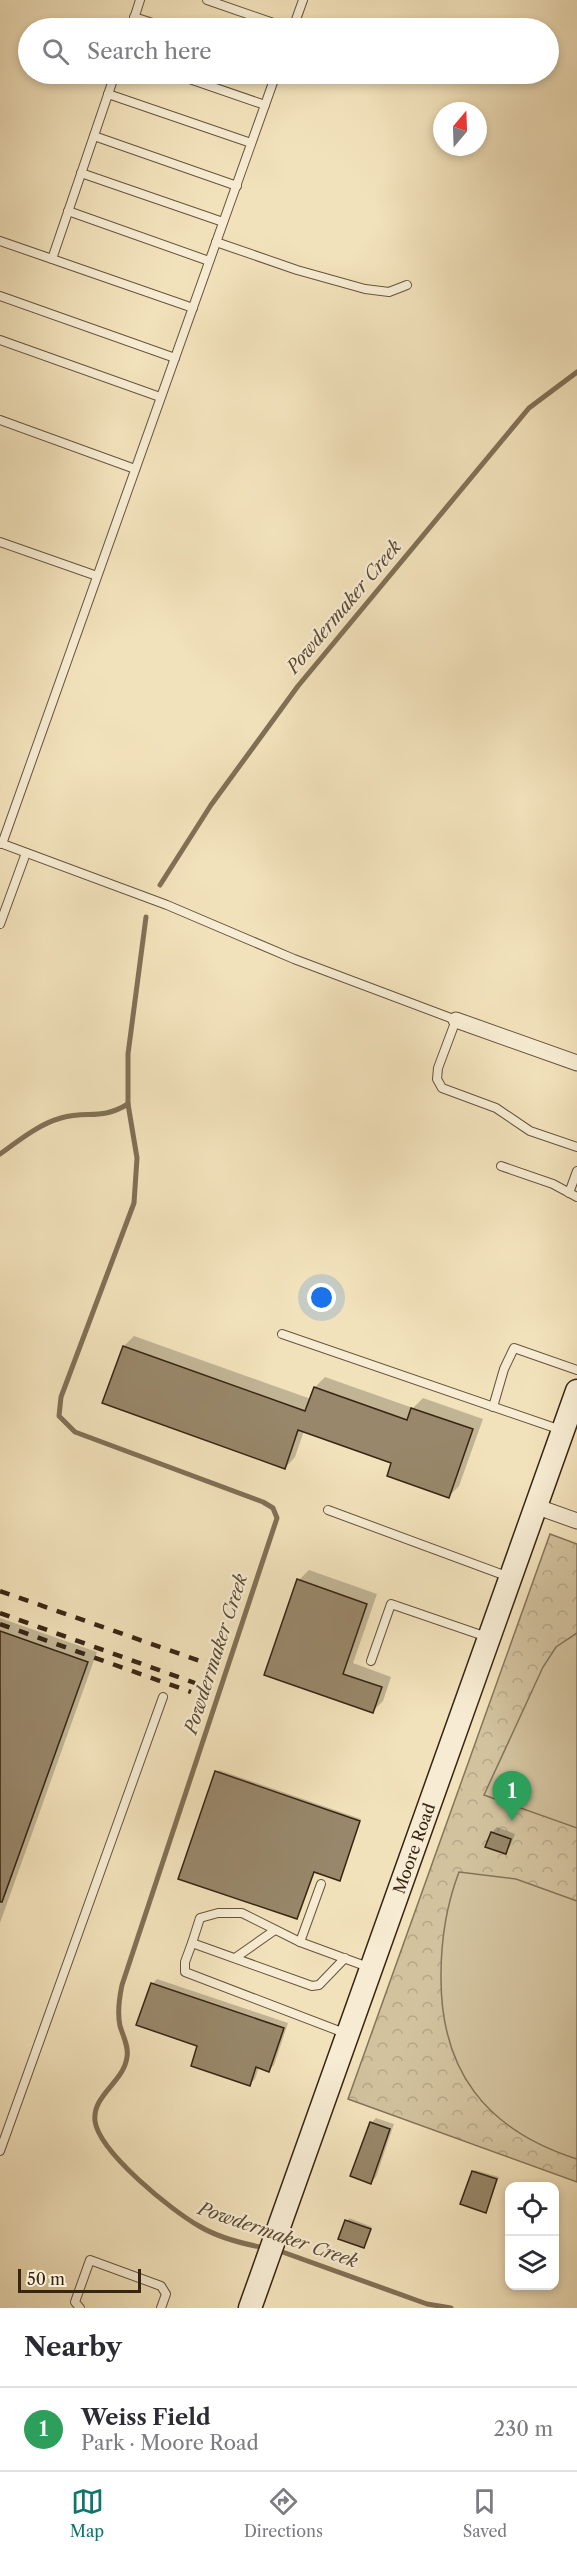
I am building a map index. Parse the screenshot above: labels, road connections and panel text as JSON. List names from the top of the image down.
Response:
{
  "streets": {
    "street": ["Moore Road"]
  },
  "water": ["Powdermaker Creek"],
  "scale_bar": "50 m",
  "north": "top",
  "page": {
    "search": "Search here",
    "pins": "1",
    "scale": "50 m",
    "heading": "Nearby",
    "list": [
      {
        "mark": "1",
        "name": "Weiss Field",
        "note": "Park · Moore Road",
        "value": "230 m"
      }
    ],
    "nav": ["Map", "Directions", "Saved"]
  }
}
